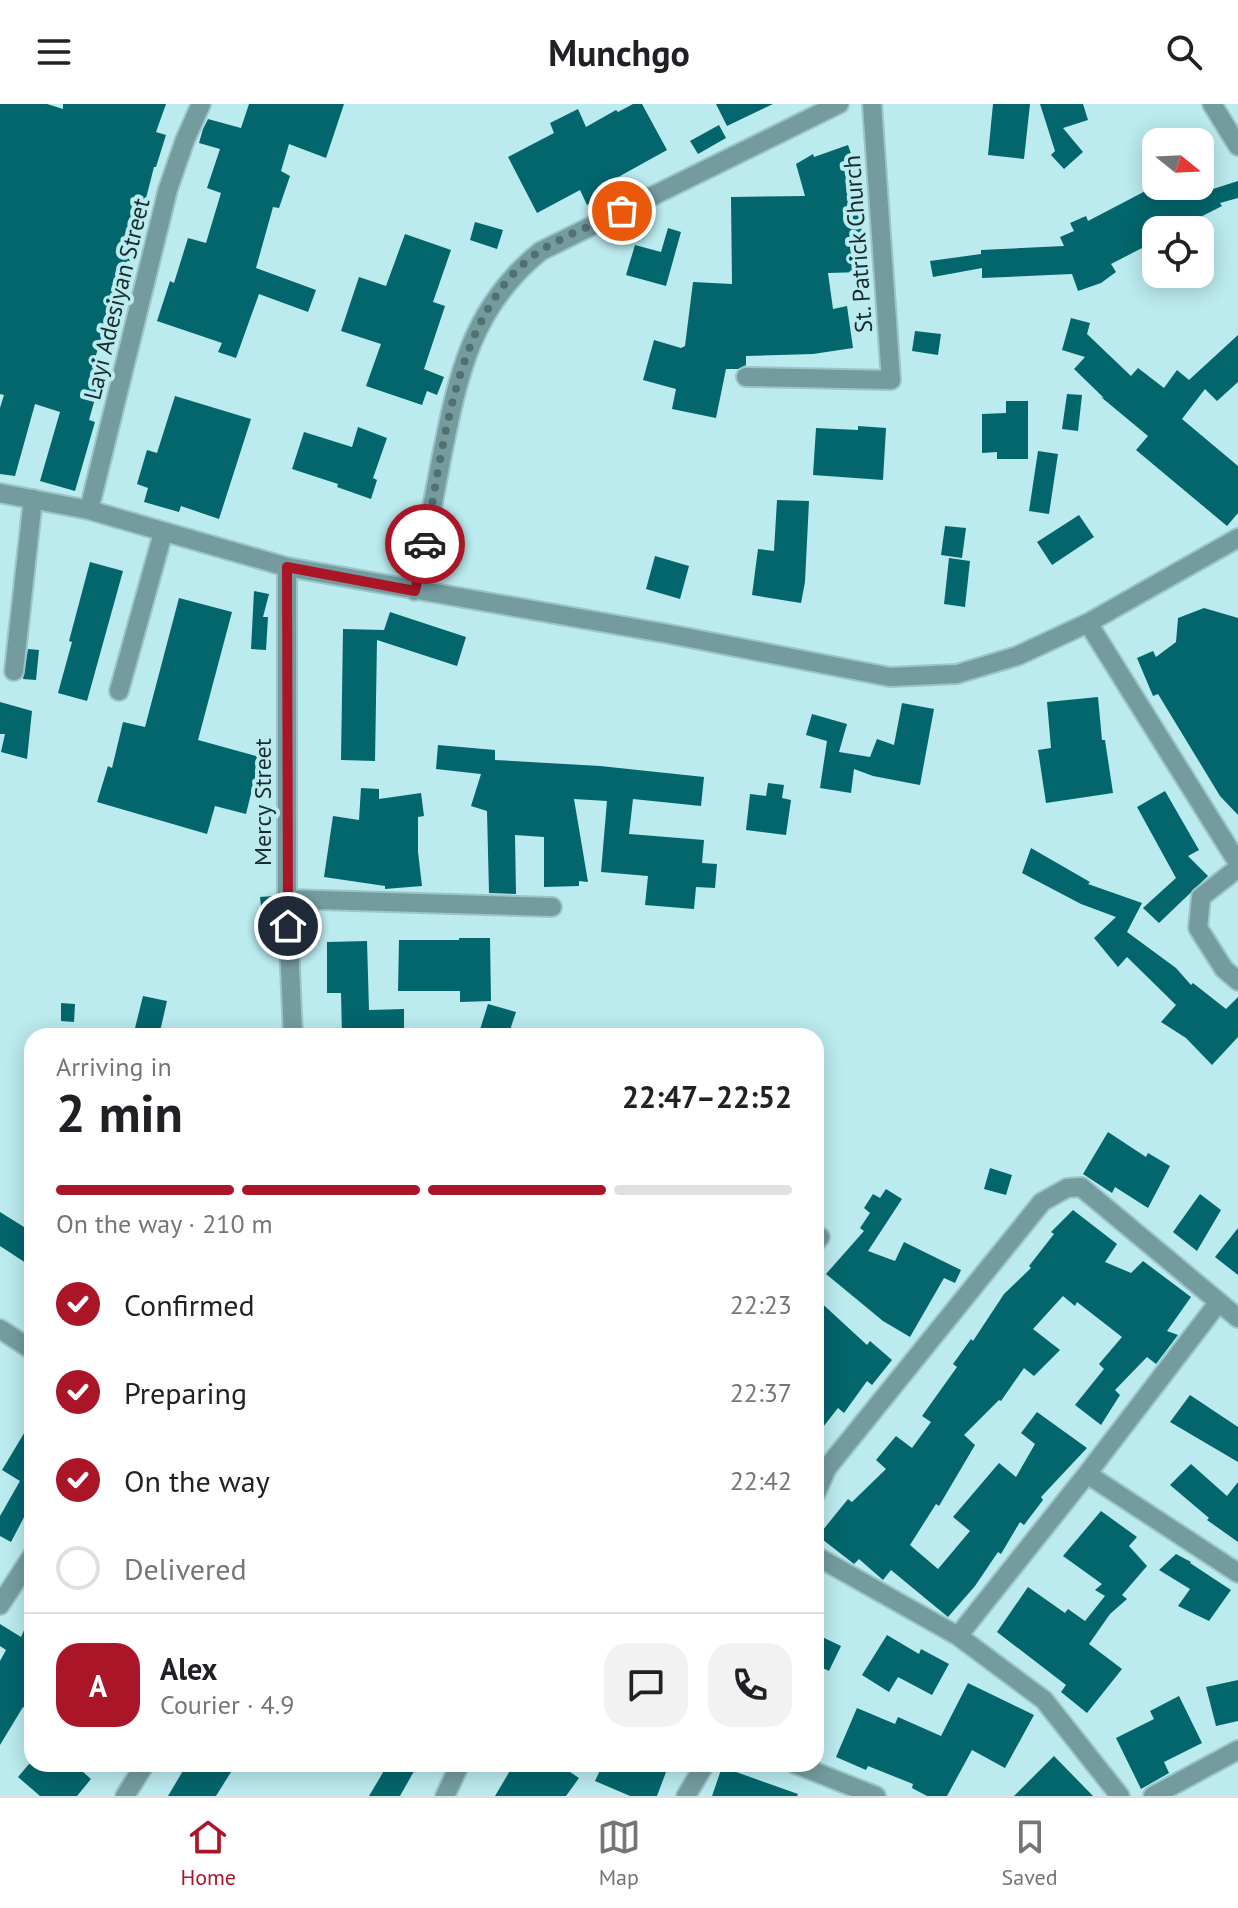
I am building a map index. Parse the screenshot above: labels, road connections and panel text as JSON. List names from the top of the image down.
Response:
{
  "streets": {
    "street": ["St. Patrick Church", "Layi Adesiyan Street", "Mercy Street"]
  },
  "north": "right",
  "page": {
    "header": "Munchgo",
    "heading": ["2 min", "Arriving in", "22:47–22:52"],
    "panel": ["Alex", "Courier · 4.9"],
    "bar": "On the way · 210 m",
    "list": [
      ["Confirmed", "22:23"],
      ["Preparing", "22:37"],
      ["On the way", "22:42"],
      "Delivered"
    ],
    "round": "A",
    "tabs": ["Home", "Map", "Saved"]
  }
}
